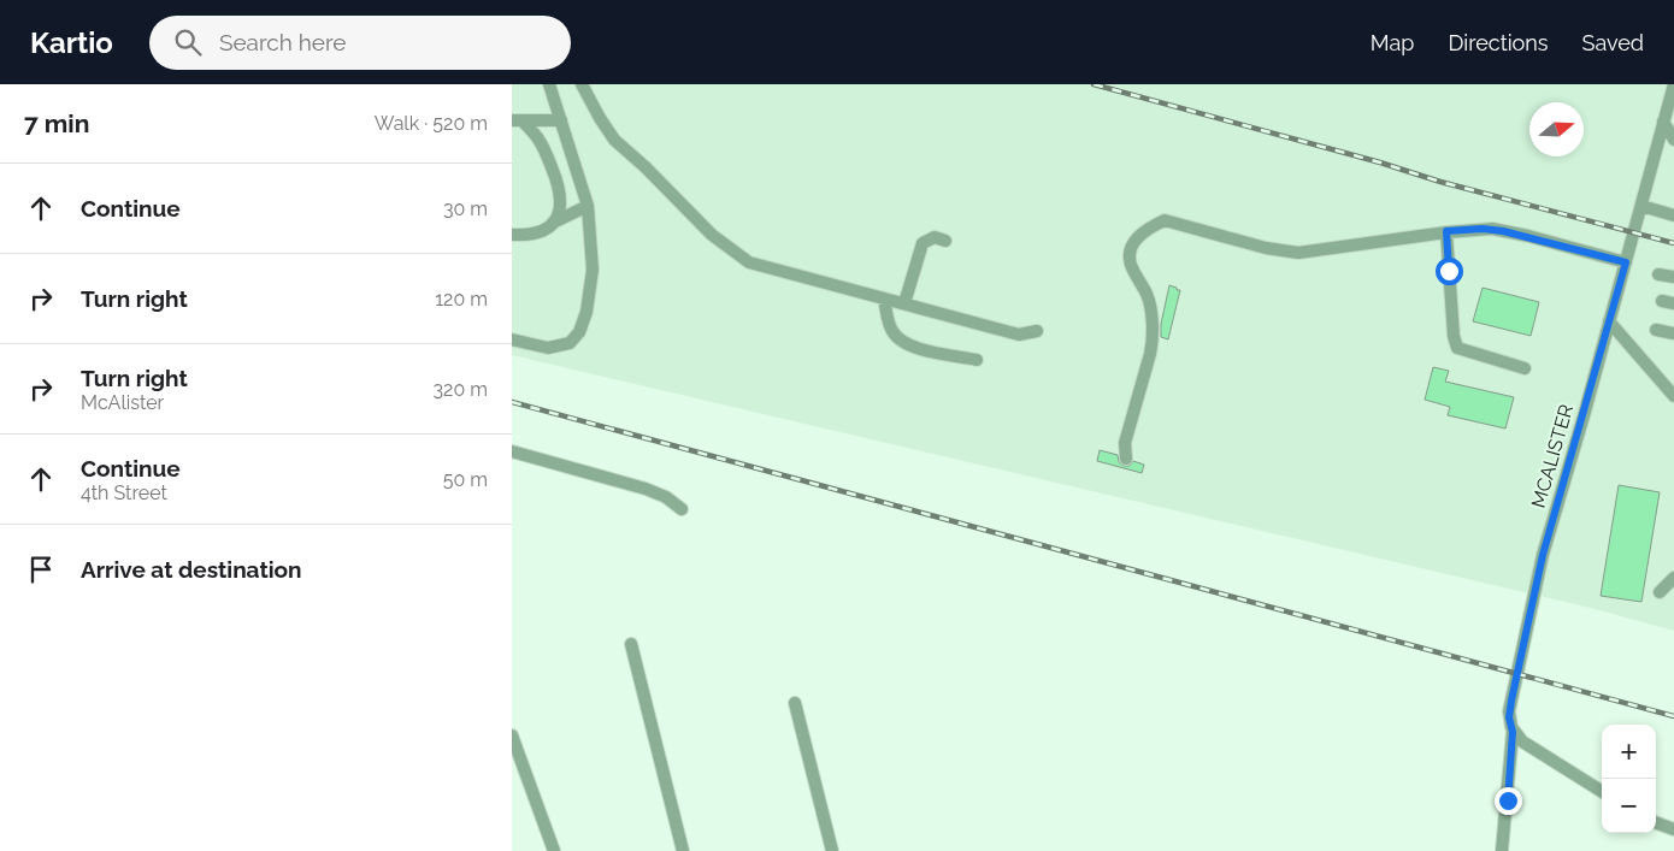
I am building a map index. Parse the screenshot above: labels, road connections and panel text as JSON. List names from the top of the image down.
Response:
{
  "streets": {
    "street": ["MCALISTER"]
  },
  "north": "right",
  "page": {
    "header": "Kartio",
    "search": "Search here",
    "nav": ["Map", "Directions", "Saved"],
    "heading": ["7 min", "Walk · 520 m"],
    "list": [
      ["Continue", "30 m"],
      ["Turn right", "120 m"],
      ["Turn right", "McAlister", "320 m"],
      ["Continue", "4th Street", "50 m"],
      "Arrive at destination"
    ],
    "map_buttons": ["+", "−"]
  }
}
